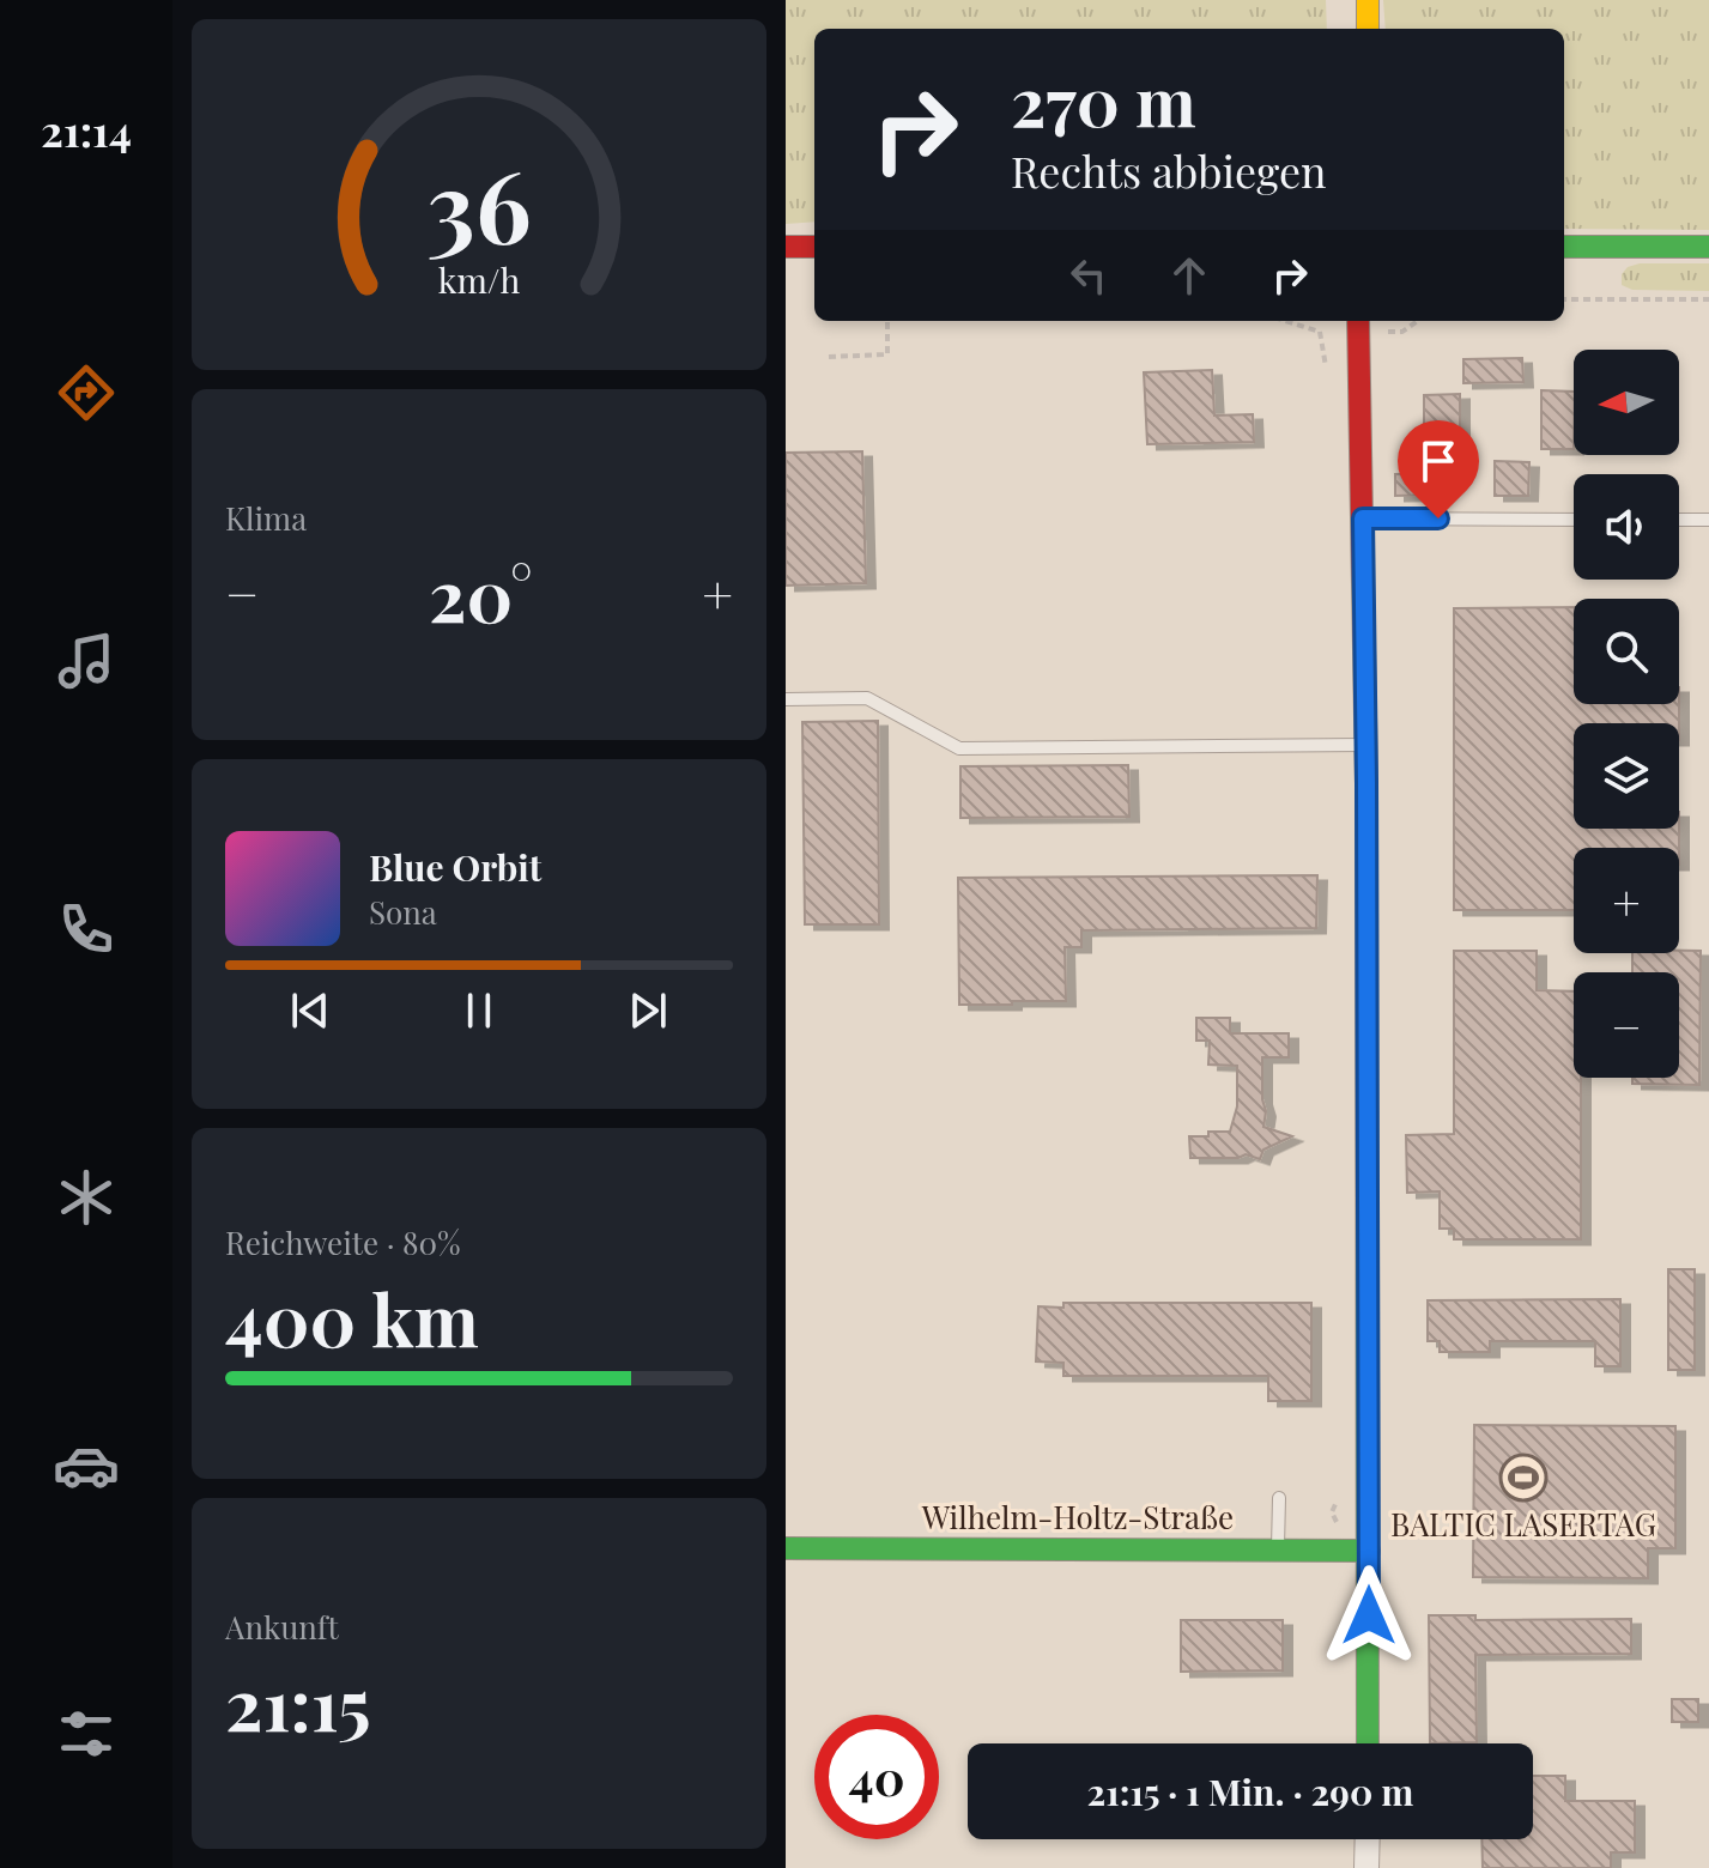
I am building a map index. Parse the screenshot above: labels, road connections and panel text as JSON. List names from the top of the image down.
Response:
{
  "streets": {
    "street": ["Wilhelm-Holtz-Straße"]
  },
  "places": {
    "sports": ["BALTIC LASERTAG"]
  },
  "north": "left",
  "page": {
    "tabs": "21:14",
    "turn": ["270 m", "Rechts abbiegen"],
    "map_buttons": ["+", "−"],
    "tile": [
      "Klima",
      ["Reichweite · 80%", "400 km"],
      ["Ankunft", "21:15"]
    ],
    "heat": ["−", "20°", "+"],
    "song": ["Blue Orbit", "Sona"],
    "limit": "40",
    "trip": "21:15 · 1 Min. · 290 m",
    "gauge": ["36", "km/h"]
  }
}
